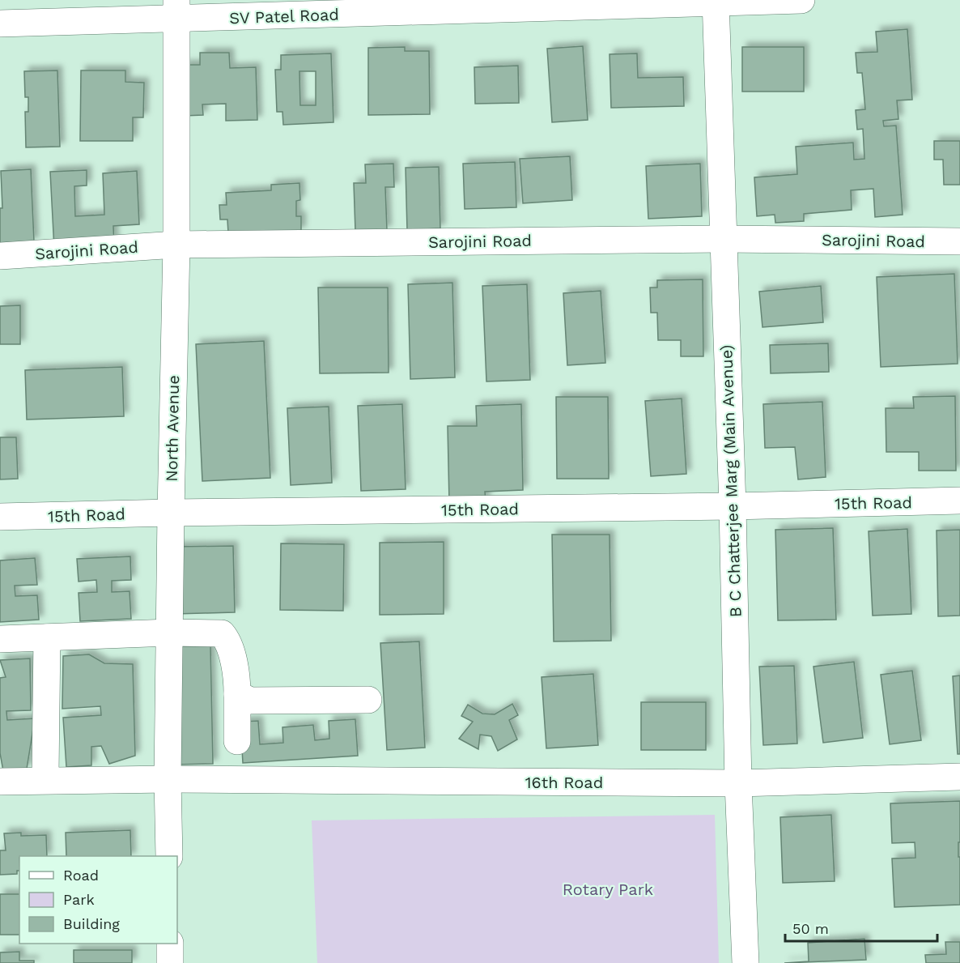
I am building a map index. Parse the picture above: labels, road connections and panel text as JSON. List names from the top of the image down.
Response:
{
  "streets": {
    "street": [
      "SV Patel Road",
      "Sarojini Road",
      "North Avenue",
      "B C Chatterjee Marg (Main Avenue)",
      "15th Road",
      "16th Road"
    ]
  },
  "crossings": [
    ["SV Patel Road", "North Avenue"],
    ["SV Patel Road", "B C Chatterjee Marg (Main Avenue)"],
    ["Sarojini Road", "North Avenue"],
    ["Sarojini Road", "B C Chatterjee Marg (Main Avenue)"],
    ["North Avenue", "15th Road"],
    ["North Avenue", "16th Road"],
    ["B C Chatterjee Marg (Main Avenue)", "15th Road"],
    ["B C Chatterjee Marg (Main Avenue)", "16th Road"]
  ],
  "parks": ["Rotary Park"],
  "legend": ["Road", "Park", "Building"],
  "scale_bar": "50 m"
}
